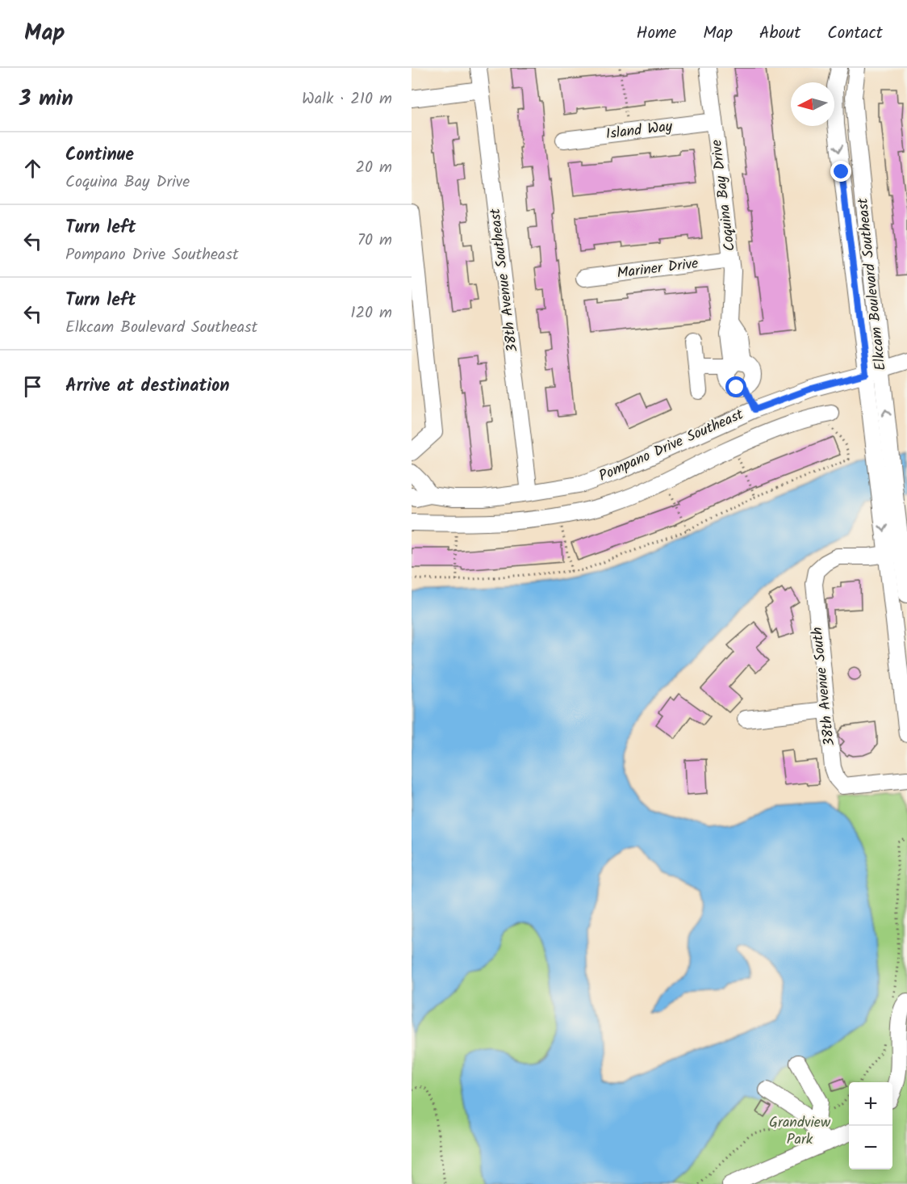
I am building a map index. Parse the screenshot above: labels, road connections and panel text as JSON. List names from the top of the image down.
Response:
{
  "streets": {
    "street": [
      "Island Way",
      "Coquina Bay Drive",
      "Mariner Drive",
      "38th Avenue Southeast",
      "Elkcam Boulevard Southeast",
      "Pompano Drive Southeast",
      "38th Avenue South"
    ]
  },
  "crossings": [
    ["Island Way", "Coquina Bay Drive"],
    ["Coquina Bay Drive", "Mariner Drive"],
    ["Coquina Bay Drive", "Pompano Drive Southeast"],
    ["38th Avenue Southeast", "Pompano Drive Southeast"],
    ["Elkcam Boulevard Southeast", "Pompano Drive Southeast"]
  ],
  "parks": ["Grandview Park"],
  "north": "left",
  "page": {
    "header": "Map",
    "nav": [
      "Home",
      "Map",
      "About",
      "Contact"
    ],
    "heading": ["3 min", "Walk · 210 m"],
    "list": [
      ["Continue", "Coquina Bay Drive", "20 m"],
      ["Turn left", "Pompano Drive Southeast", "70 m"],
      ["Turn left", "Elkcam Boulevard Southeast", "120 m"],
      "Arrive at destination"
    ],
    "map_buttons": ["+", "−"]
  }
}
